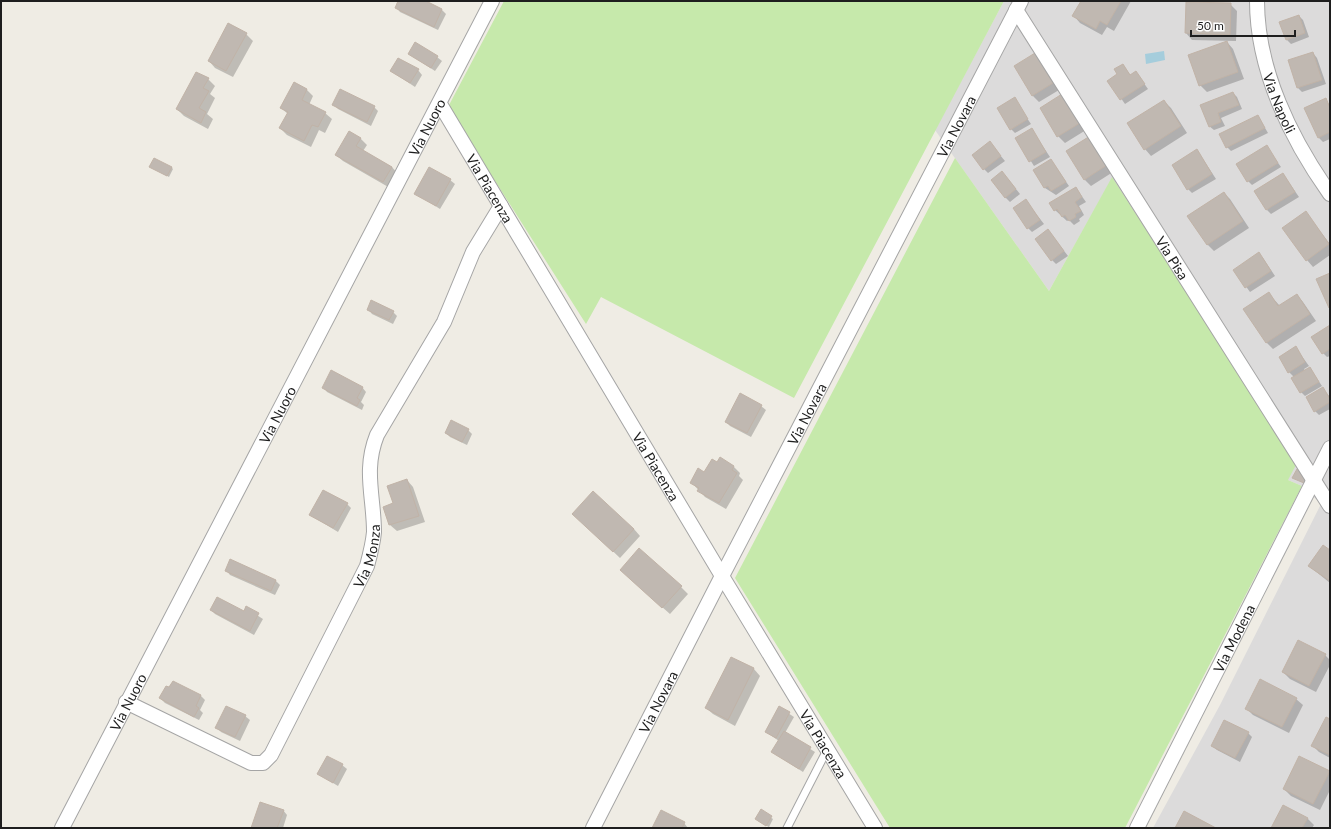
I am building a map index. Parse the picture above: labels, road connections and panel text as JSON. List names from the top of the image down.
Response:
{
  "streets": {
    "street": [
      "Via Napoli",
      "Via Nuoro",
      "Via Novara",
      "Via Piacenza",
      "Via Pisa",
      "Via Monza",
      "Via Modena"
    ]
  },
  "crossings": [
    ["Via Nuoro", "Via Piacenza"],
    ["Via Nuoro", "Via Monza"],
    ["Via Novara", "Via Piacenza"],
    ["Via Novara", "Via Pisa"],
    ["Via Piacenza", "Via Monza"],
    ["Via Pisa", "Via Modena"]
  ],
  "scale_bar": "50 m"
}
